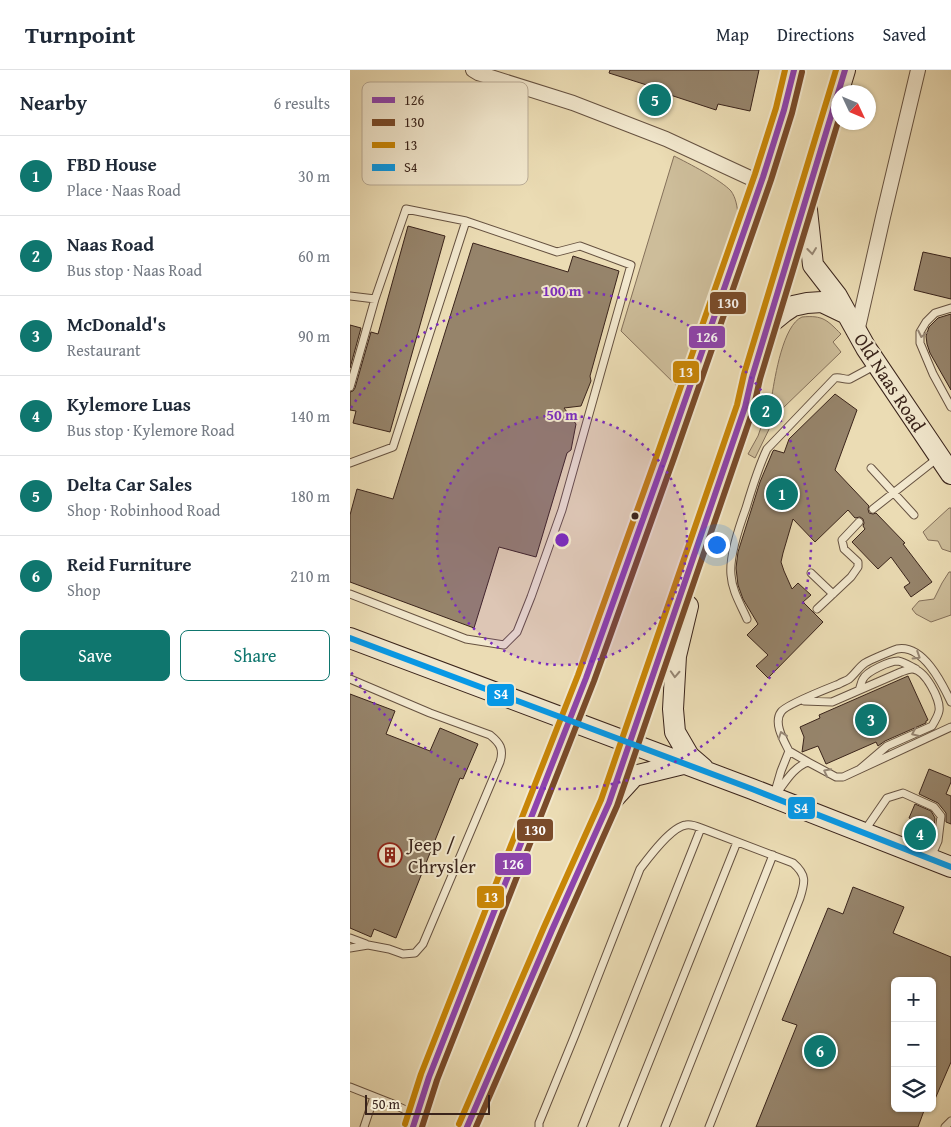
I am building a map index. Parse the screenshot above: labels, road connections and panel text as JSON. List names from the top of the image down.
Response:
{
  "streets": {
    "main road": ["Old Naas Road"]
  },
  "places": {
    "building": ["Jeep / Chrysler"]
  },
  "lines": [
    "transit line 126",
    "transit line 13",
    "transit line 130",
    "transit line S4"
  ],
  "legend": [
    "126",
    "130",
    "13",
    "S4"
  ],
  "scale_bar": "50 m",
  "north": "bottom right",
  "page": {
    "header": "Turnpoint",
    "nav": ["Map", "Directions", "Saved"],
    "heading": ["Nearby", "6 results"],
    "pins": [
      "5",
      "2",
      "1",
      "3",
      "4",
      "6"
    ],
    "list": [
      {
        "mark": "1",
        "name": "FBD House",
        "note": "Place · Naas Road",
        "value": "30 m"
      },
      {
        "mark": "2",
        "name": "Naas Road",
        "note": "Bus stop · Naas Road",
        "value": "60 m"
      },
      {
        "mark": "3",
        "name": "McDonald's",
        "note": "Restaurant",
        "value": "90 m"
      },
      {
        "mark": "4",
        "name": "Kylemore Luas",
        "note": "Bus stop · Kylemore Road",
        "value": "140 m"
      },
      {
        "mark": "5",
        "name": "Delta Car Sales",
        "note": "Shop · Robinhood Road",
        "value": "180 m"
      },
      {
        "mark": "6",
        "name": "Reid Furniture",
        "note": "Shop",
        "value": "210 m"
      }
    ],
    "buttons": ["Save", "Share"],
    "map_buttons": ["+", "−"],
    "scale": "50 m"
  },
  "rings": ["100 m", "50 m"]
}
